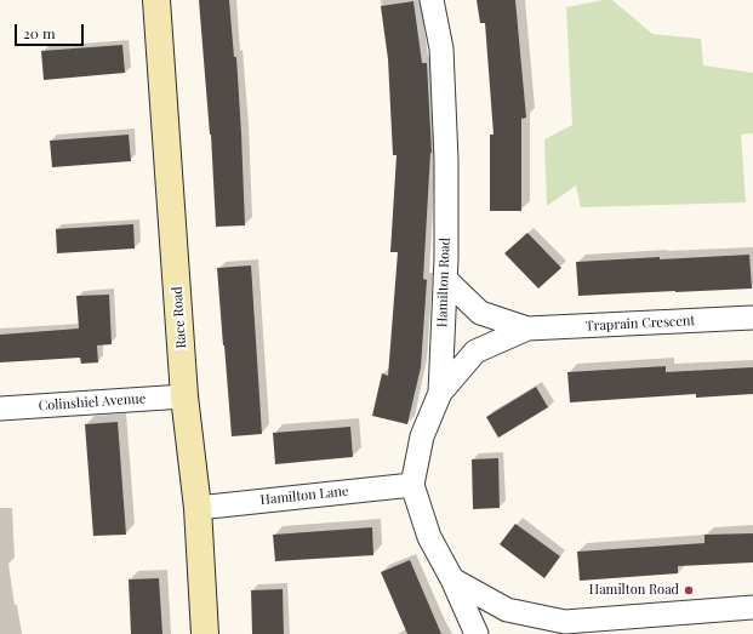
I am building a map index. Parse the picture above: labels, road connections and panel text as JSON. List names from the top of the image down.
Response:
{
  "streets": {
    "street": [
      "Hamilton Road",
      "Race Road",
      "Traprain Crescent",
      "Colinshiel Avenue",
      "Hamilton Lane"
    ]
  },
  "crossings": [
    ["Hamilton Road", "Traprain Crescent"],
    ["Hamilton Road", "Hamilton Lane"],
    ["Race Road", "Colinshiel Avenue"],
    ["Race Road", "Hamilton Lane"]
  ],
  "places": ["Hamilton Road"],
  "scale_bar": "20 m"
}
